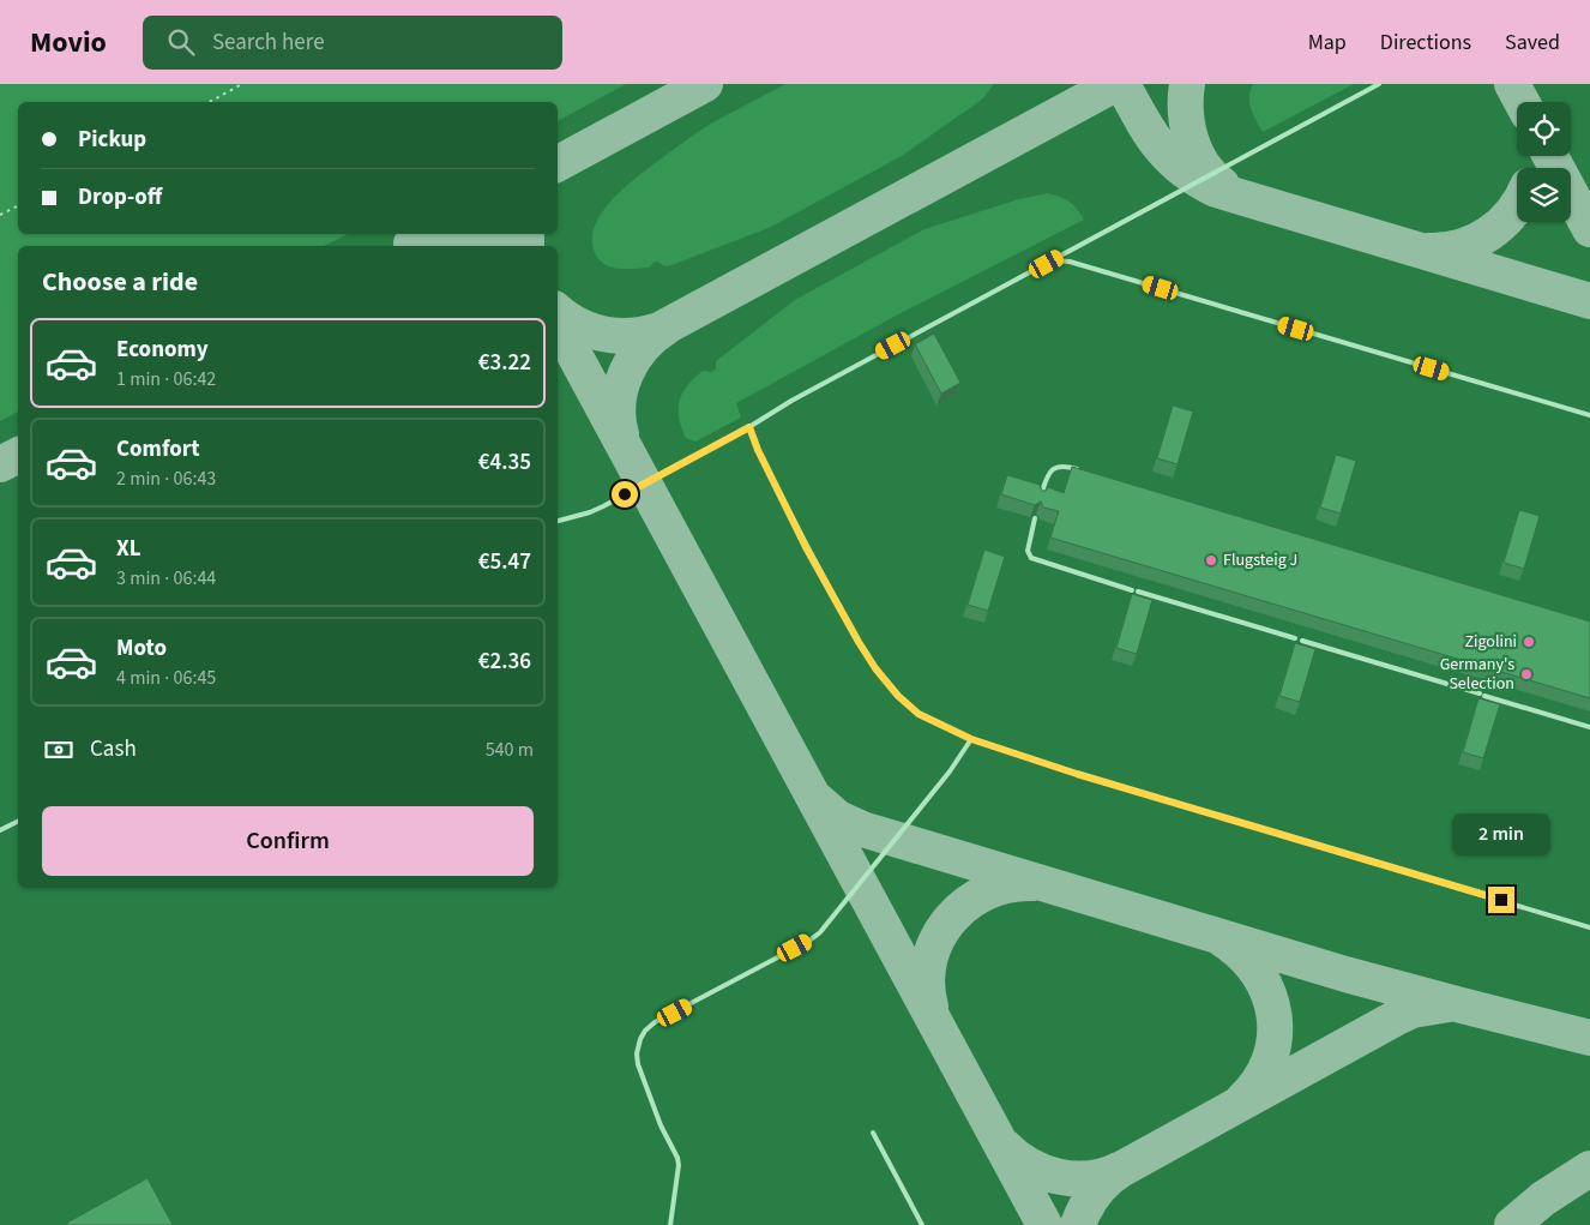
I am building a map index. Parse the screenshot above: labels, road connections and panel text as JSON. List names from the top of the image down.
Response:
{
  "places": ["Flugsteig J", "Zigolini", "Germany's Selection"],
  "page": {
    "header": "Movio",
    "search": "Search here",
    "nav": ["Map", "Directions", "Saved"],
    "banner": ["Pickup", "Drop-off"],
    "heading": "Choose a ride",
    "list": [
      {
        "name": "Economy",
        "note": "1 min · 06:42",
        "value": "€3.22"
      },
      {
        "name": "Comfort",
        "note": "2 min · 06:43",
        "value": "€4.35"
      },
      {
        "name": "XL",
        "note": "3 min · 06:44",
        "value": "€5.47"
      },
      {
        "name": "Moto",
        "note": "4 min · 06:45",
        "value": "€2.36"
      }
    ],
    "pay": ["Cash", "540 m"],
    "buttons": "Confirm",
    "bubble": "2 min"
  }
}
